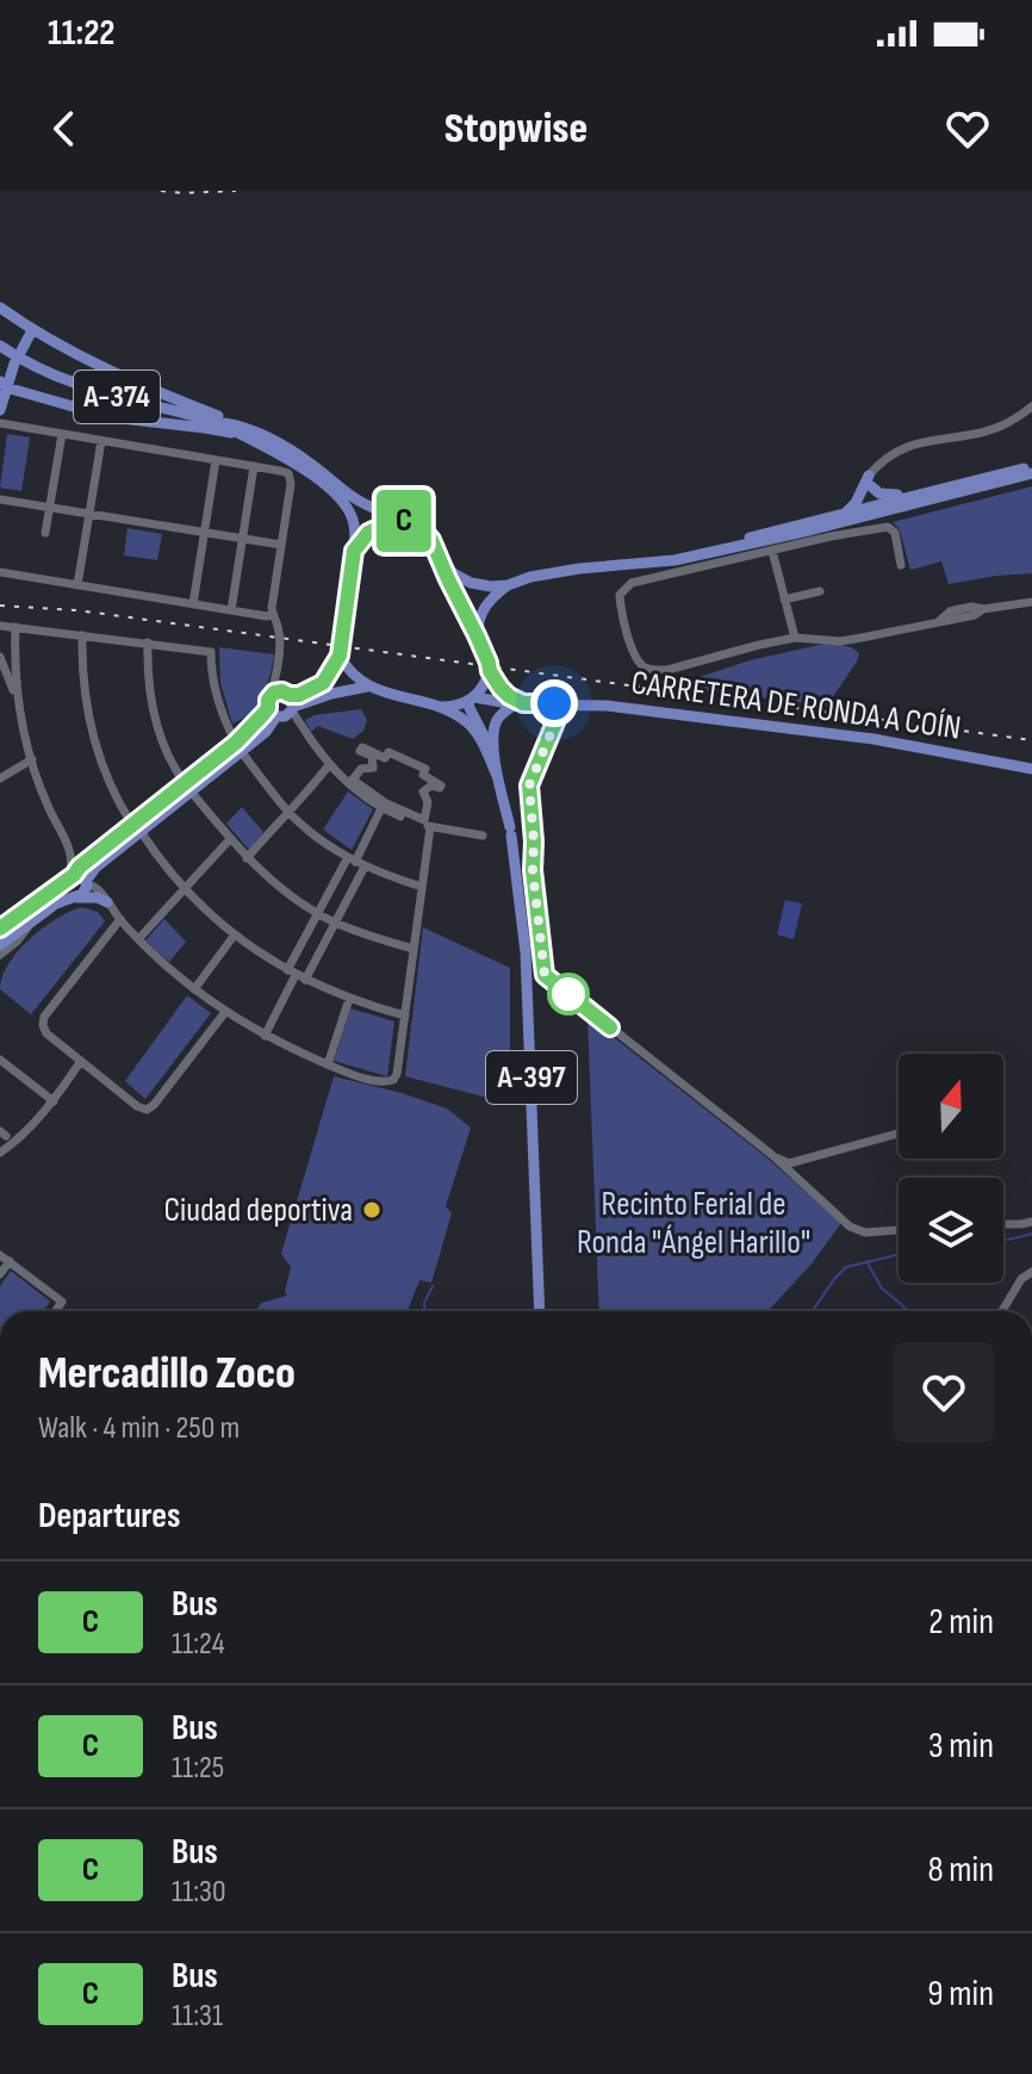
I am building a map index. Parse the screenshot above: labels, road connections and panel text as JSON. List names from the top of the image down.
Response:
{
  "streets": {
    "main road": ["A-374", "CARRETERA DE RONDA A COÍN", "A-397"]
  },
  "parks": ["Recinto Ferial de Ronda \"Ángel Harillo\""],
  "places": ["Ciudad deportiva"],
  "lines": ["bus line C"],
  "north": "top",
  "page": {
    "status": "11:22",
    "header": "Stopwise",
    "on_map": "C",
    "heading": [
      ["Mercadillo Zoco", "Walk · 4 min · 250 m"],
      "Departures"
    ],
    "list": [
      {
        "mark": "C",
        "name": "Bus",
        "note": "11:24",
        "value": "2 min"
      },
      {
        "mark": "C",
        "name": "Bus",
        "note": "11:25",
        "value": "3 min"
      },
      {
        "mark": "C",
        "name": "Bus",
        "note": "11:30",
        "value": "8 min"
      },
      {
        "mark": "C",
        "name": "Bus",
        "note": "11:31",
        "value": "9 min"
      }
    ]
  }
}
